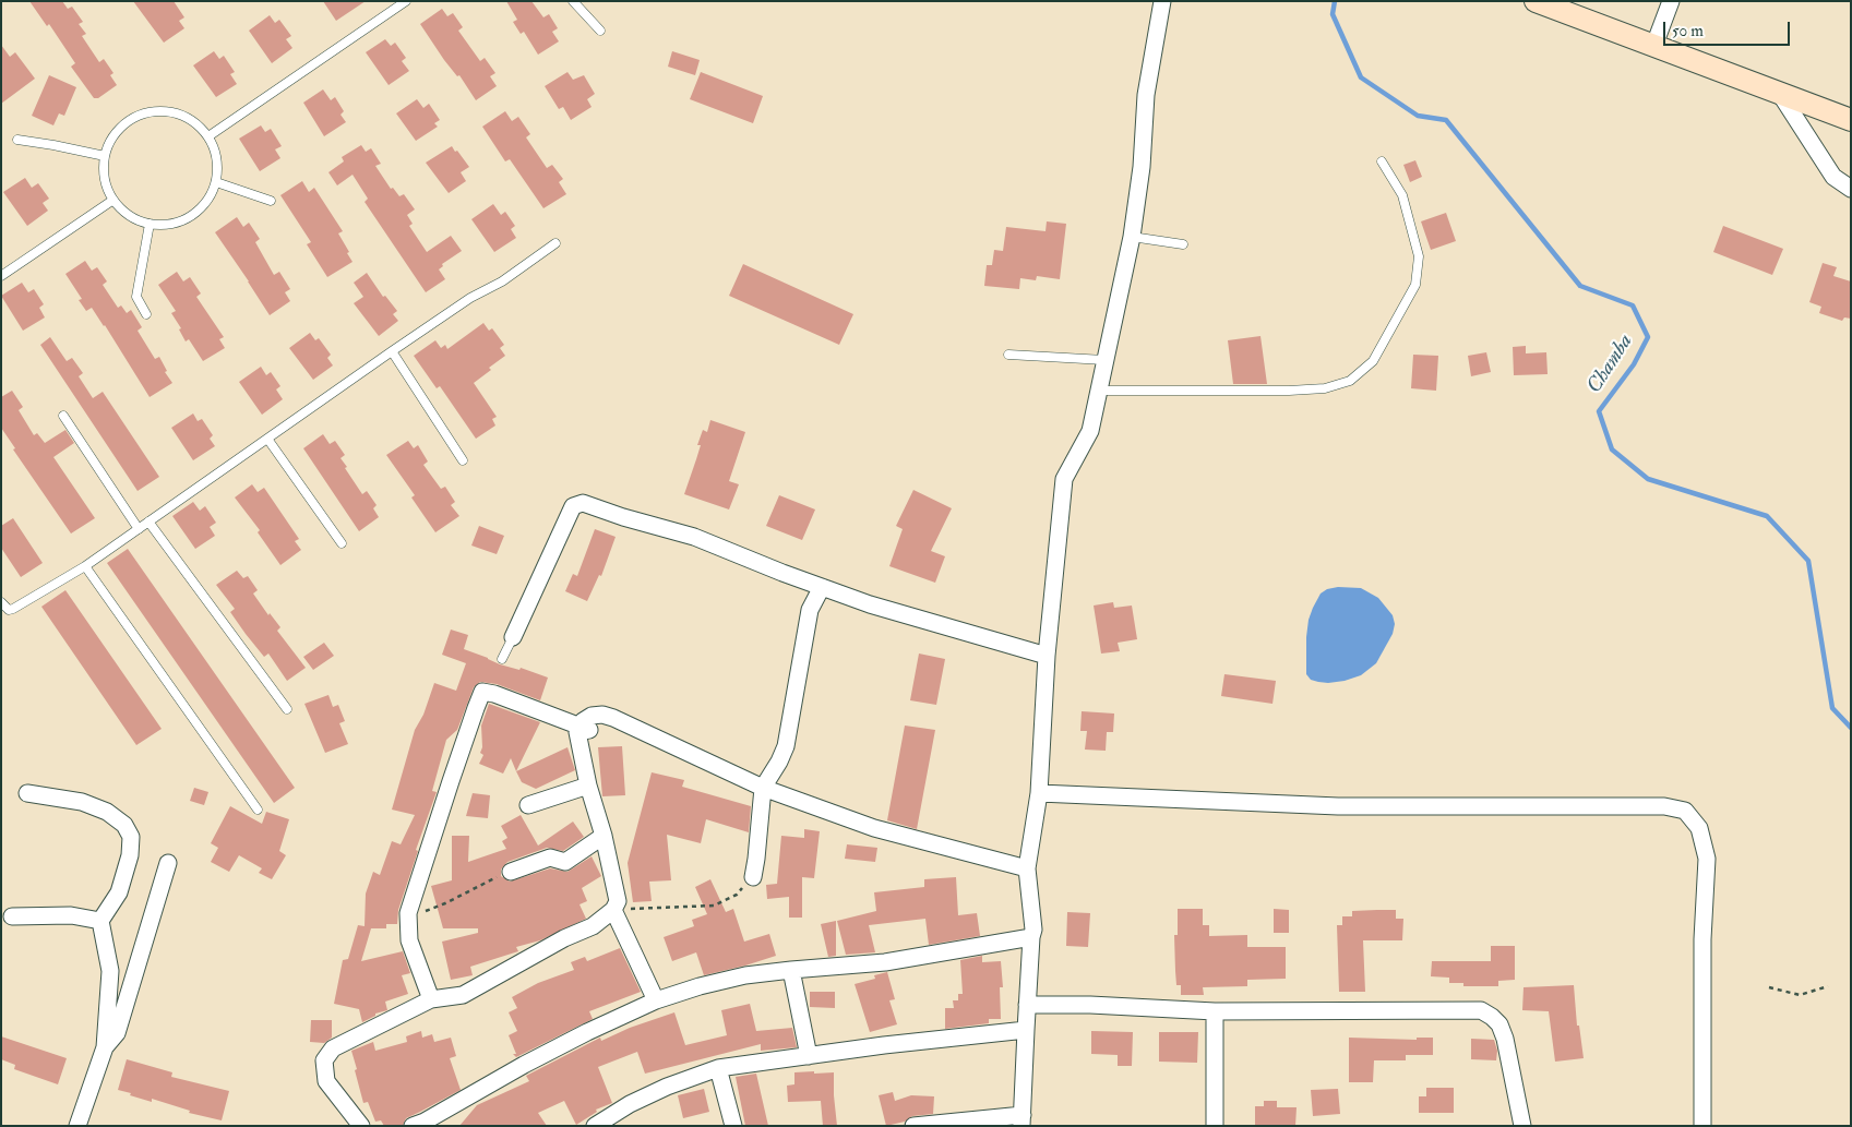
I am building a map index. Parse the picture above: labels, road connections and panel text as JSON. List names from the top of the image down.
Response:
{
  "water": ["Chamba"],
  "scale_bar": "50 m"
}
